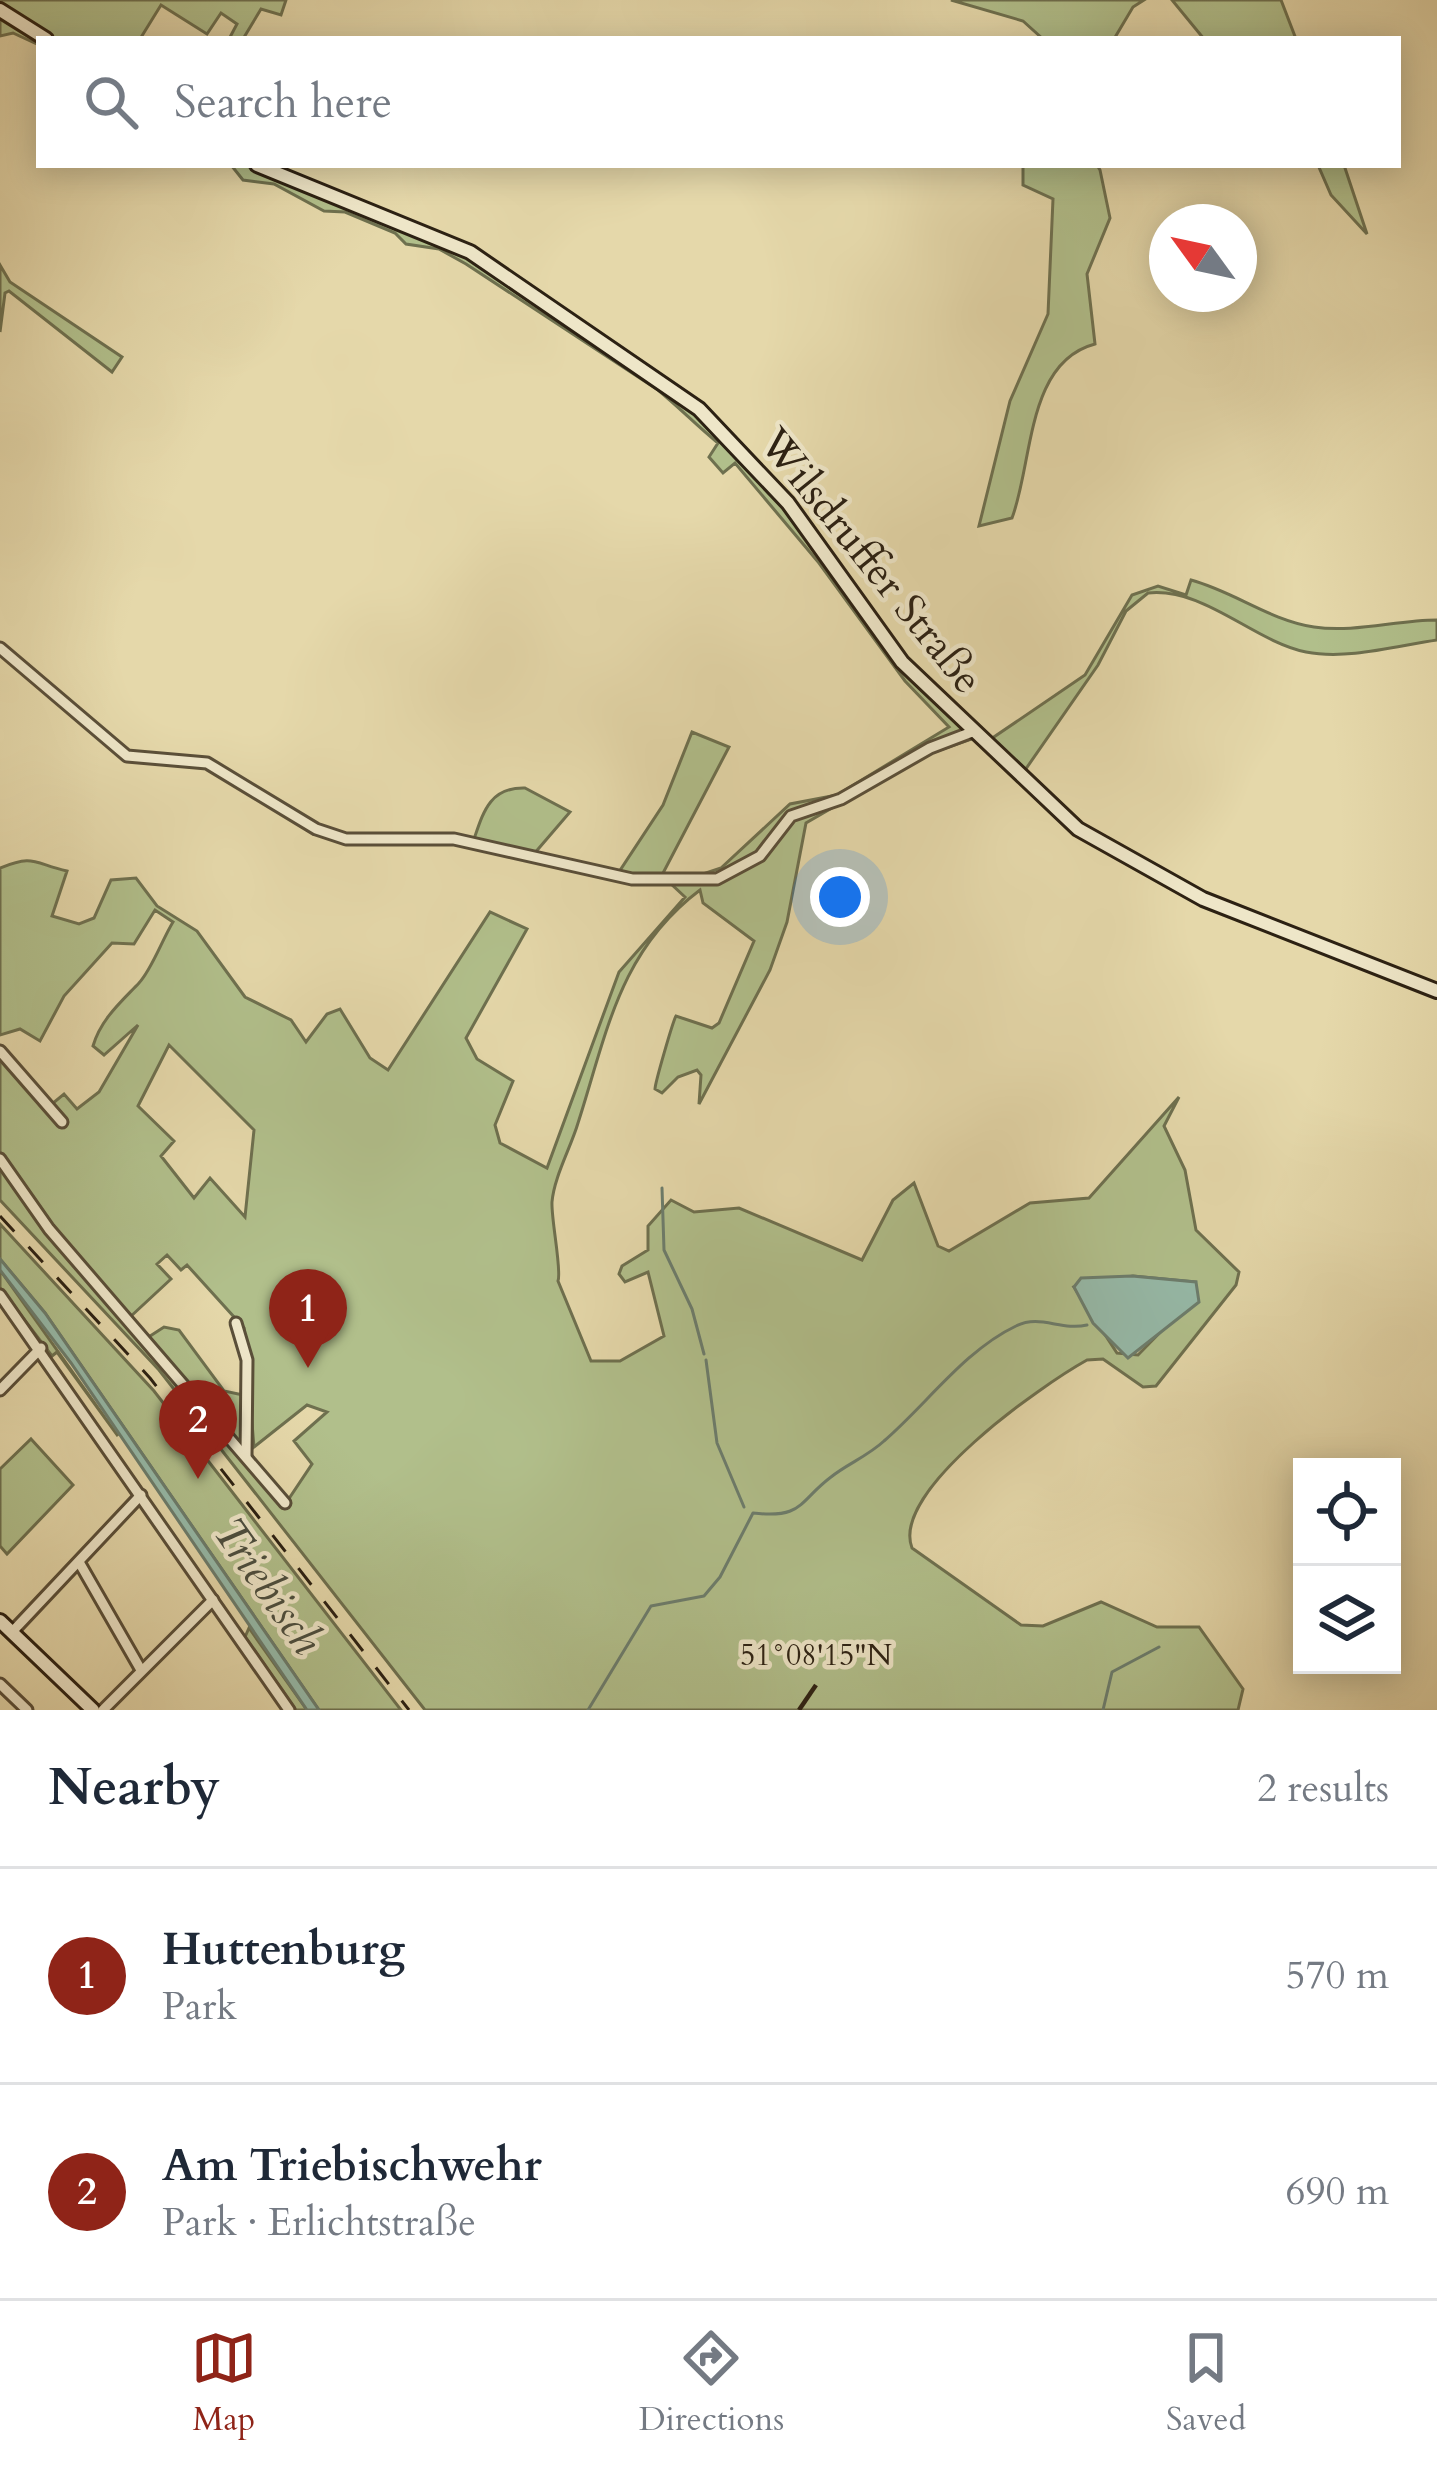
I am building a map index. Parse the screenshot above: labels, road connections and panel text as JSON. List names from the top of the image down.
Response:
{
  "streets": {
    "main road": ["Wilsdruffer Straße"]
  },
  "water": ["Triebisch"],
  "north": "top left",
  "page": {
    "search": "Search here",
    "pins": ["1", "2"],
    "heading": ["Nearby", "2 results"],
    "list": [
      {
        "mark": "1",
        "name": "Huttenburg",
        "note": "Park",
        "value": "570 m"
      },
      {
        "mark": "2",
        "name": "Am Triebischwehr",
        "note": "Park · Erlichtstraße",
        "value": "690 m"
      }
    ],
    "nav": ["Map", "Directions", "Saved"]
  },
  "coordinates": ["51°08'15\"N"]
}
